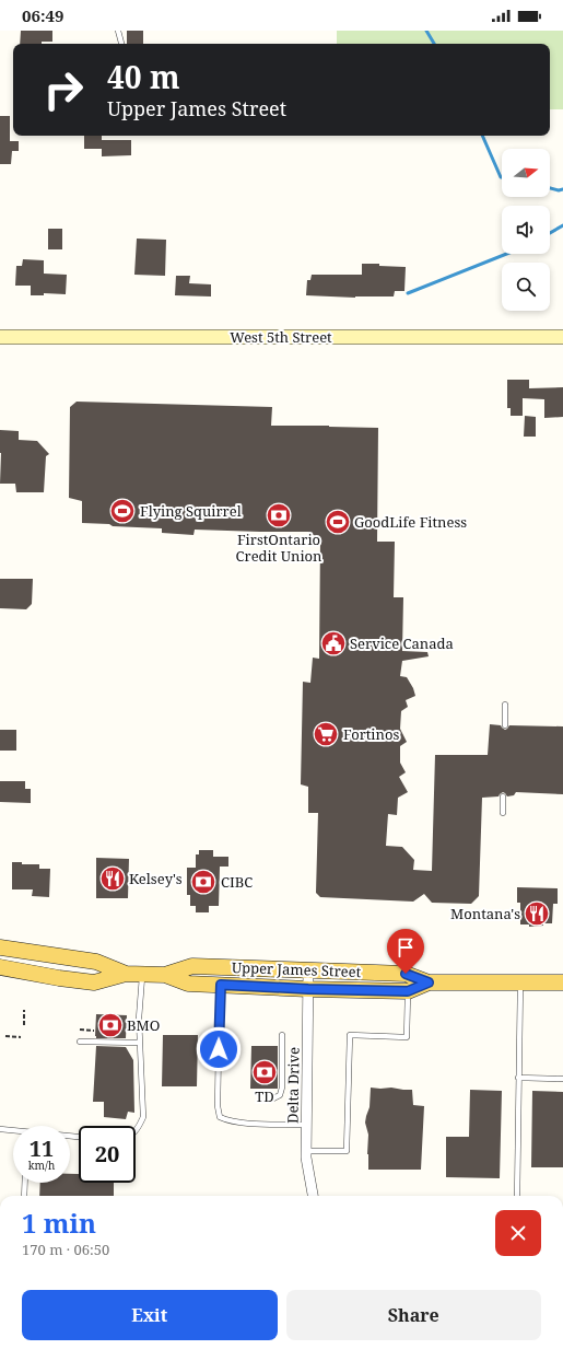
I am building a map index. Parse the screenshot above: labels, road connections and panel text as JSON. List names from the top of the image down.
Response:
{
  "streets": {
    "main road": ["Upper James Street"],
    "street": ["West 5th Street", "Delta Drive"]
  },
  "crossings": [
    ["Upper James Street", "Delta Drive"]
  ],
  "places": {
    "sports": ["Flying Squirrel", "GoodLife Fitness"],
    "bank": [
      "FirstOntario Credit Union",
      "CIBC",
      "BMO",
      "TD"
    ],
    "public building": ["Service Canada"],
    "supermarket": ["Fortinos"],
    "restaurant": ["Kelsey's", "Montana's"]
  },
  "north": "right",
  "page": {
    "status": "06:49",
    "turn": ["40 m", "Upper James Street"],
    "speed": "11 km/h",
    "limit": "20",
    "heading": ["1 min", "170 m · 06:50"],
    "buttons": ["Exit", "Share"]
  }
}
